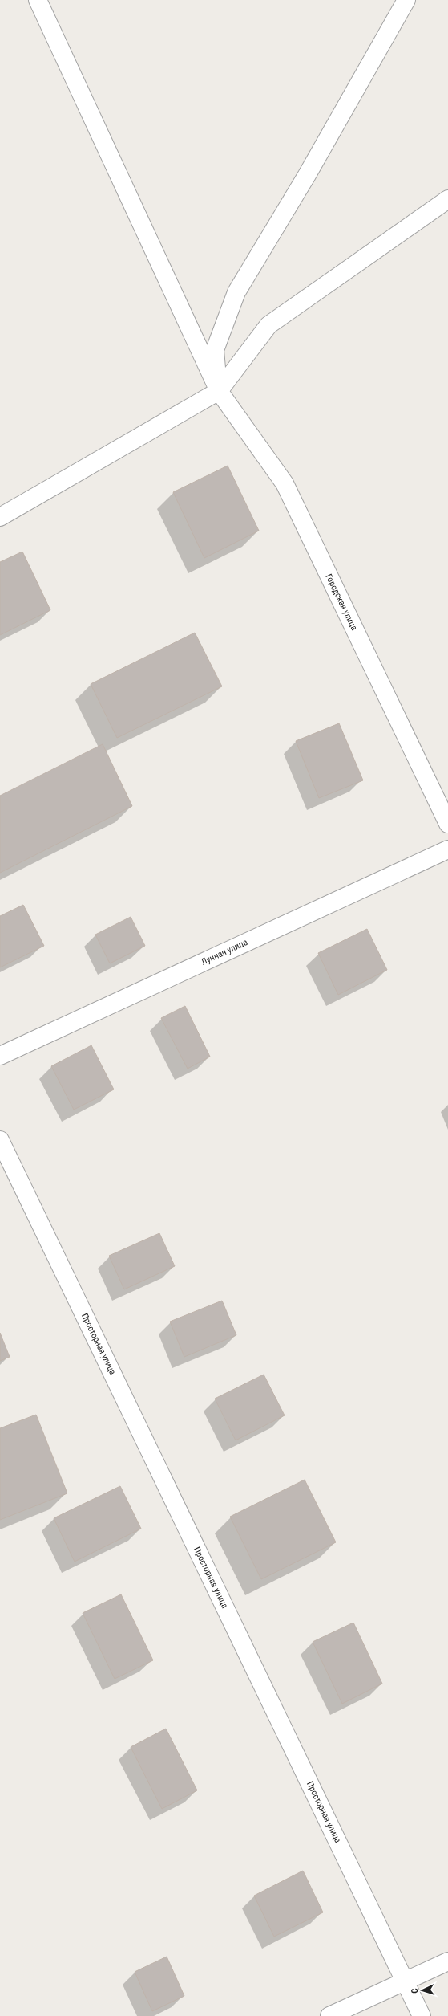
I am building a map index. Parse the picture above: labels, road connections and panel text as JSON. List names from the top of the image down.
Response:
{
  "streets": {
    "street": ["Городская улица", "Лунная улица", "Просторная улица"]
  },
  "north": "left"
}
